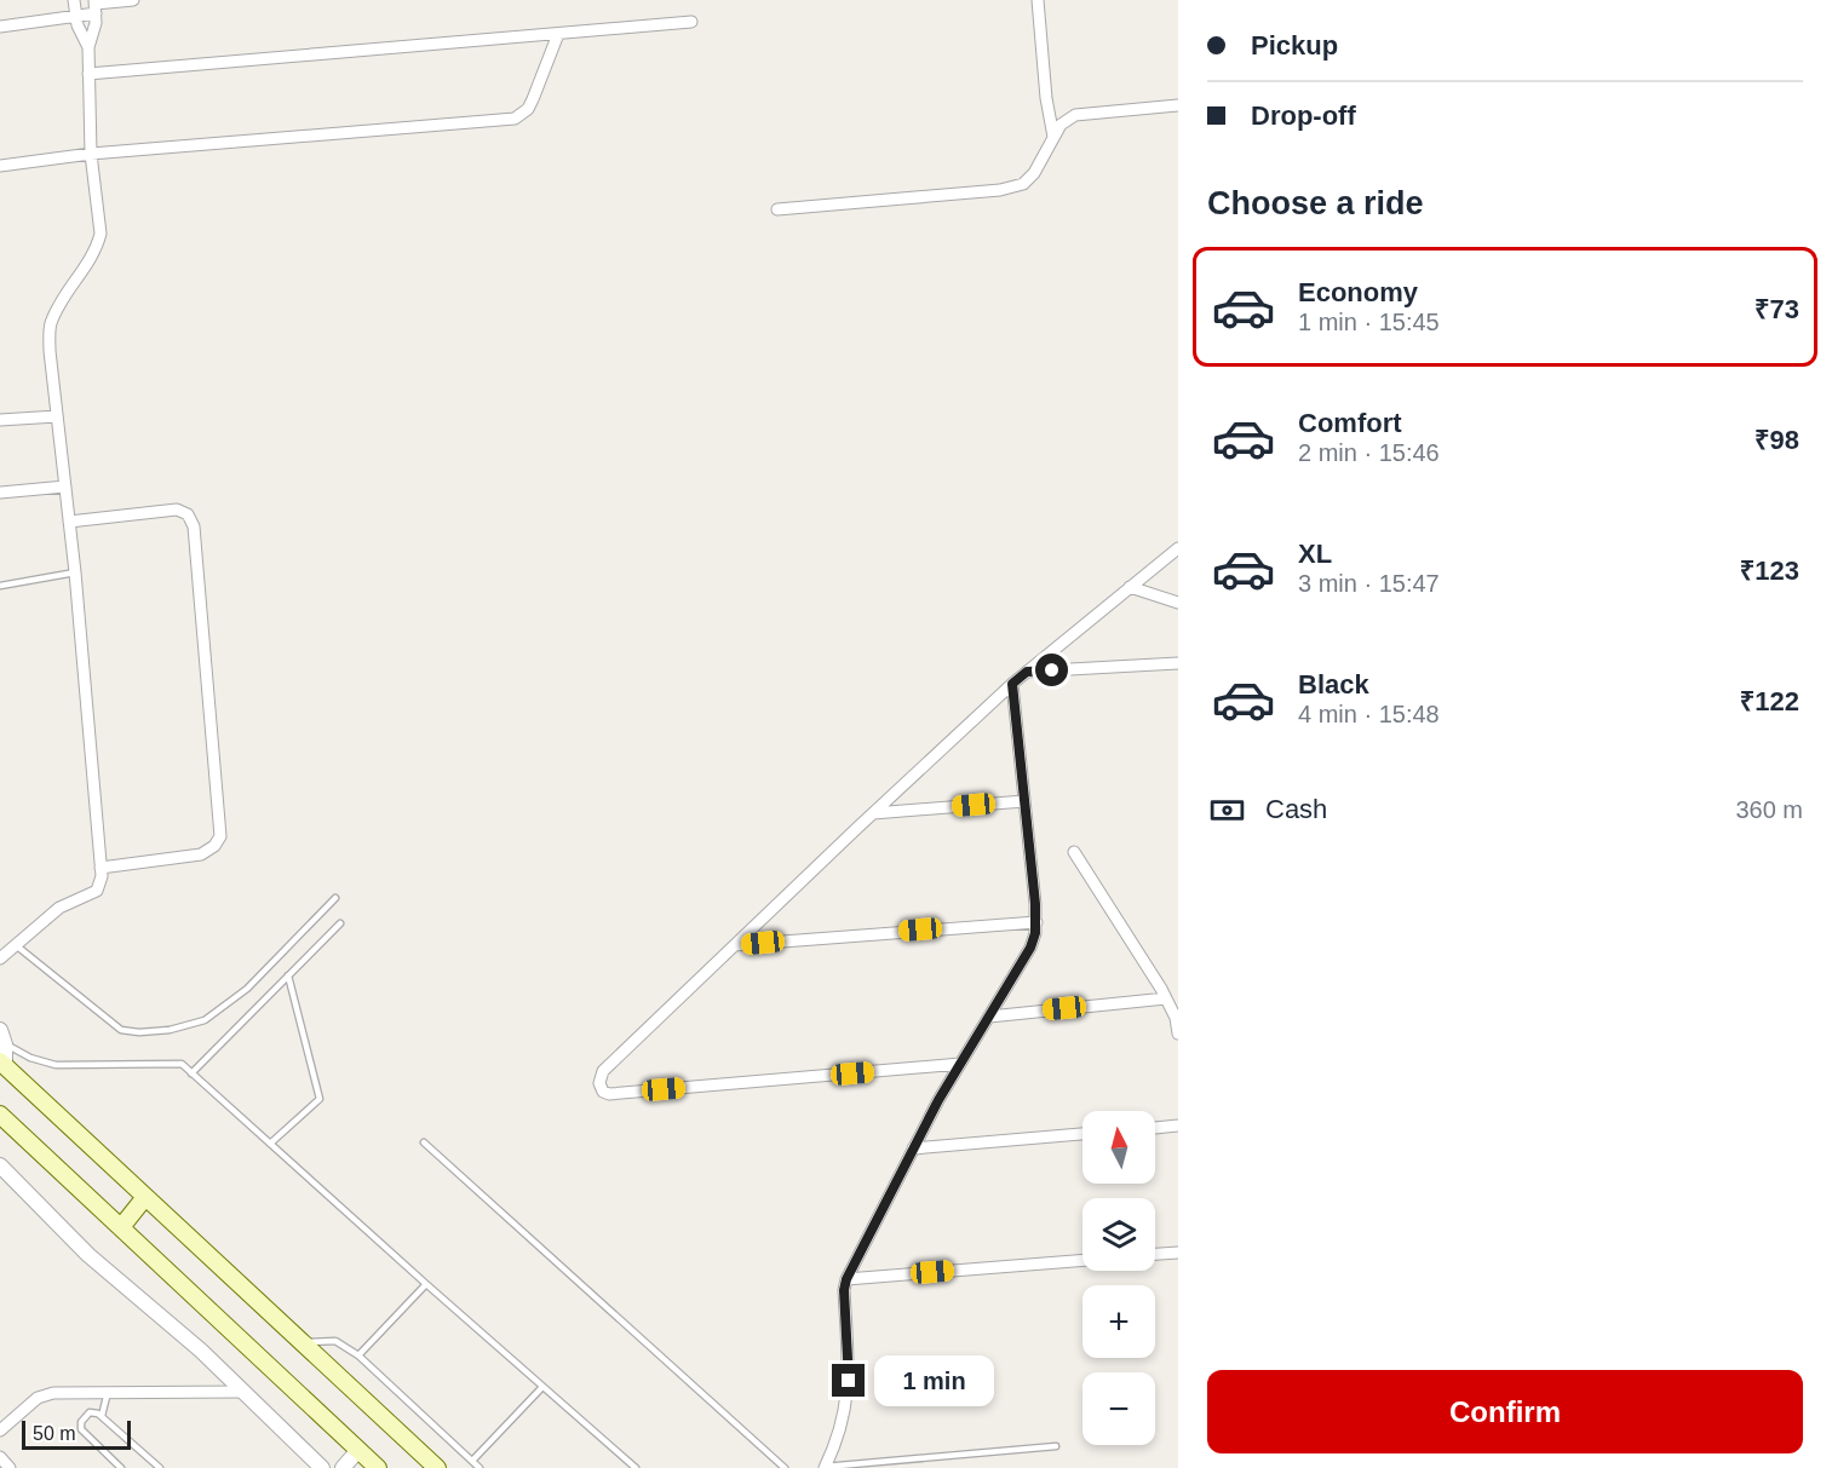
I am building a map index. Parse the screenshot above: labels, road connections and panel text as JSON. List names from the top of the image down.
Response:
{
  "scale_bar": "50 m",
  "north": "top",
  "page": {
    "banner": ["Pickup", "Drop-off"],
    "heading": "Choose a ride",
    "list": [
      {
        "name": "Economy",
        "note": "1 min · 15:45",
        "value": "₹73"
      },
      {
        "name": "Comfort",
        "note": "2 min · 15:46",
        "value": "₹98"
      },
      {
        "name": "XL",
        "note": "3 min · 15:47",
        "value": "₹123"
      },
      {
        "name": "Black",
        "note": "4 min · 15:48",
        "value": "₹122"
      }
    ],
    "pay": ["Cash", "360 m"],
    "map_buttons": ["+", "−"],
    "bubble": "1 min",
    "buttons": "Confirm",
    "scale": "50 m"
  }
}
